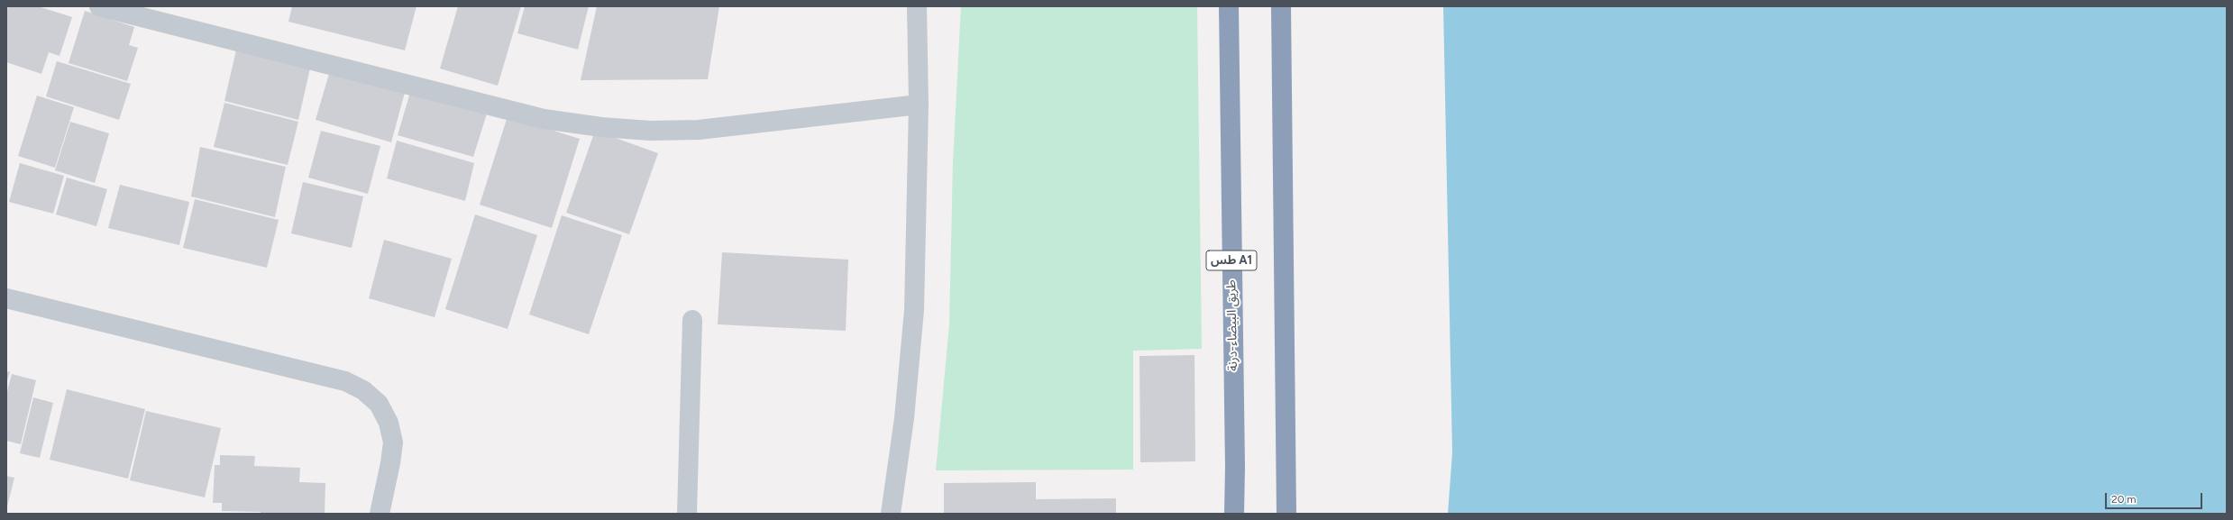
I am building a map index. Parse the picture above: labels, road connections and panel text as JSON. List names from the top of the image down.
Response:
{
  "streets": {
    "highway": ["طس A1", "طريق البيضاء-درنة"]
  },
  "scale_bar": "20 m"
}
